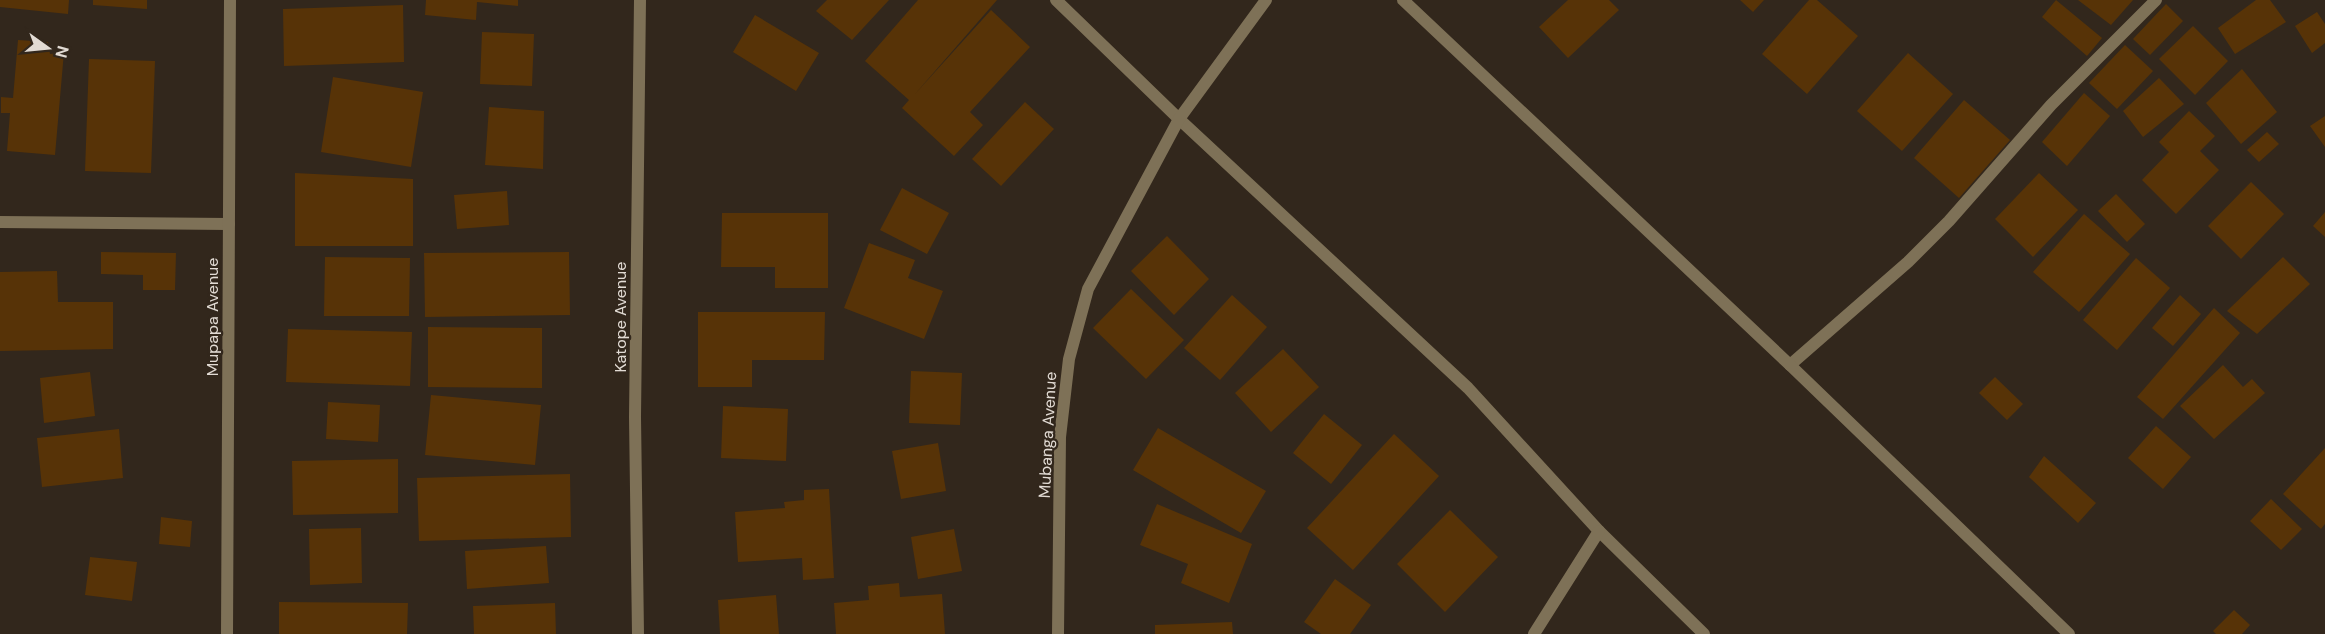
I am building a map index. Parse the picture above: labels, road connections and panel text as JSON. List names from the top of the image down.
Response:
{
  "streets": {
    "street": ["Mupapa Avenue", "Katope Avenue", "Mubanga Avenue"]
  },
  "north": "right"
}
